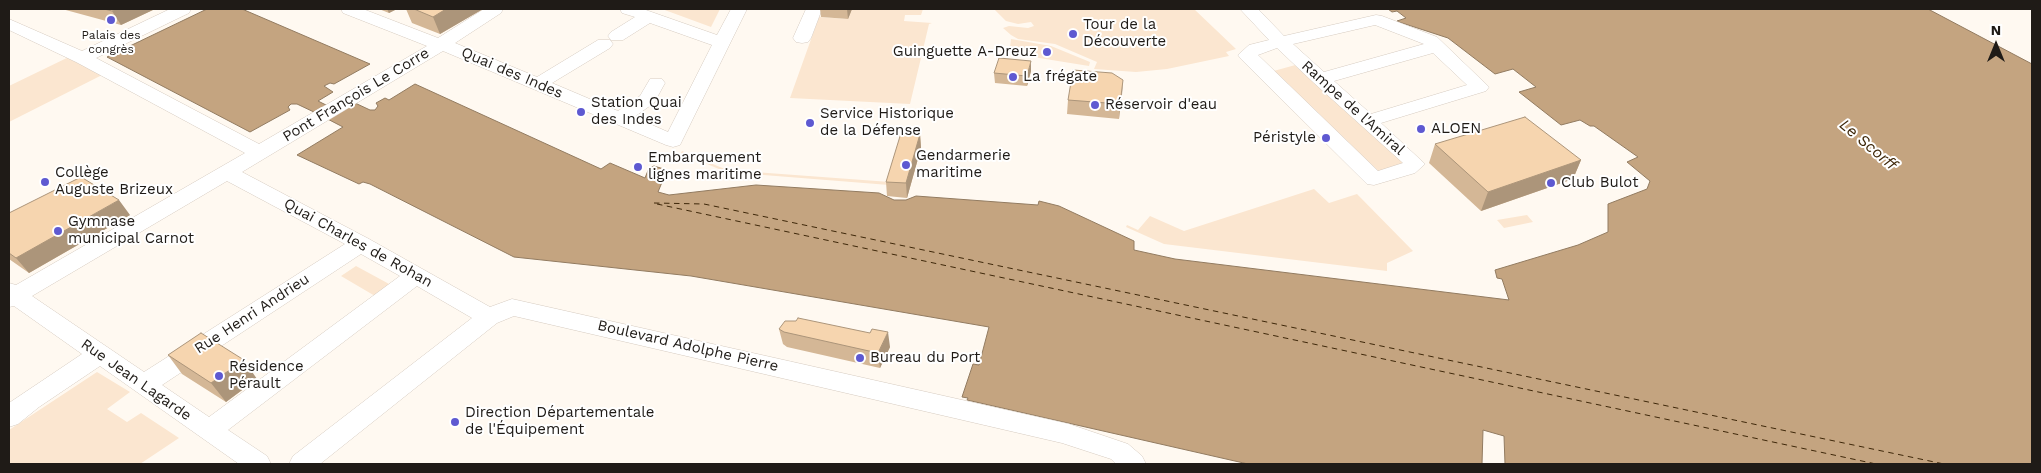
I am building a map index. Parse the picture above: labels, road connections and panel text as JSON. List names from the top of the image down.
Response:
{
  "streets": {
    "street": [
      "Quai des Indes",
      "Pont François Le Corre",
      "Rampe de l'Amiral",
      "Quai Charles de Rohan",
      "Rue Henri Andrieu",
      "Boulevard Adolphe Pierre",
      "Rue Jean Lagarde"
    ]
  },
  "crossings": [
    ["Quai des Indes", "Pont François Le Corre"],
    ["Pont François Le Corre", "Quai Charles de Rohan"],
    ["Pont François Le Corre", "Rue Jean Lagarde"],
    ["Quai Charles de Rohan", "Rue Henri Andrieu"],
    ["Quai Charles de Rohan", "Boulevard Adolphe Pierre"],
    ["Rue Henri Andrieu", "Rue Jean Lagarde"]
  ],
  "water": ["Le Scorff"],
  "places": [
    "Palais des congrès",
    "Tour de la Découverte",
    "Guinguette A-Dreuz",
    "La frégate",
    "Réservoir d'eau",
    "Station Quai des Indes",
    "Service Historique de la Défense",
    "ALOEN",
    "Péristyle",
    "Gendarmerie maritime",
    "Embarquement lignes maritime",
    "Collège Auguste Brizeux",
    "Club Bulot",
    "Gymnase municipal Carnot",
    "Bureau du Port",
    "Résidence Pérault",
    "Direction Départementale de l'Équipement"
  ],
  "north": "top"
}
